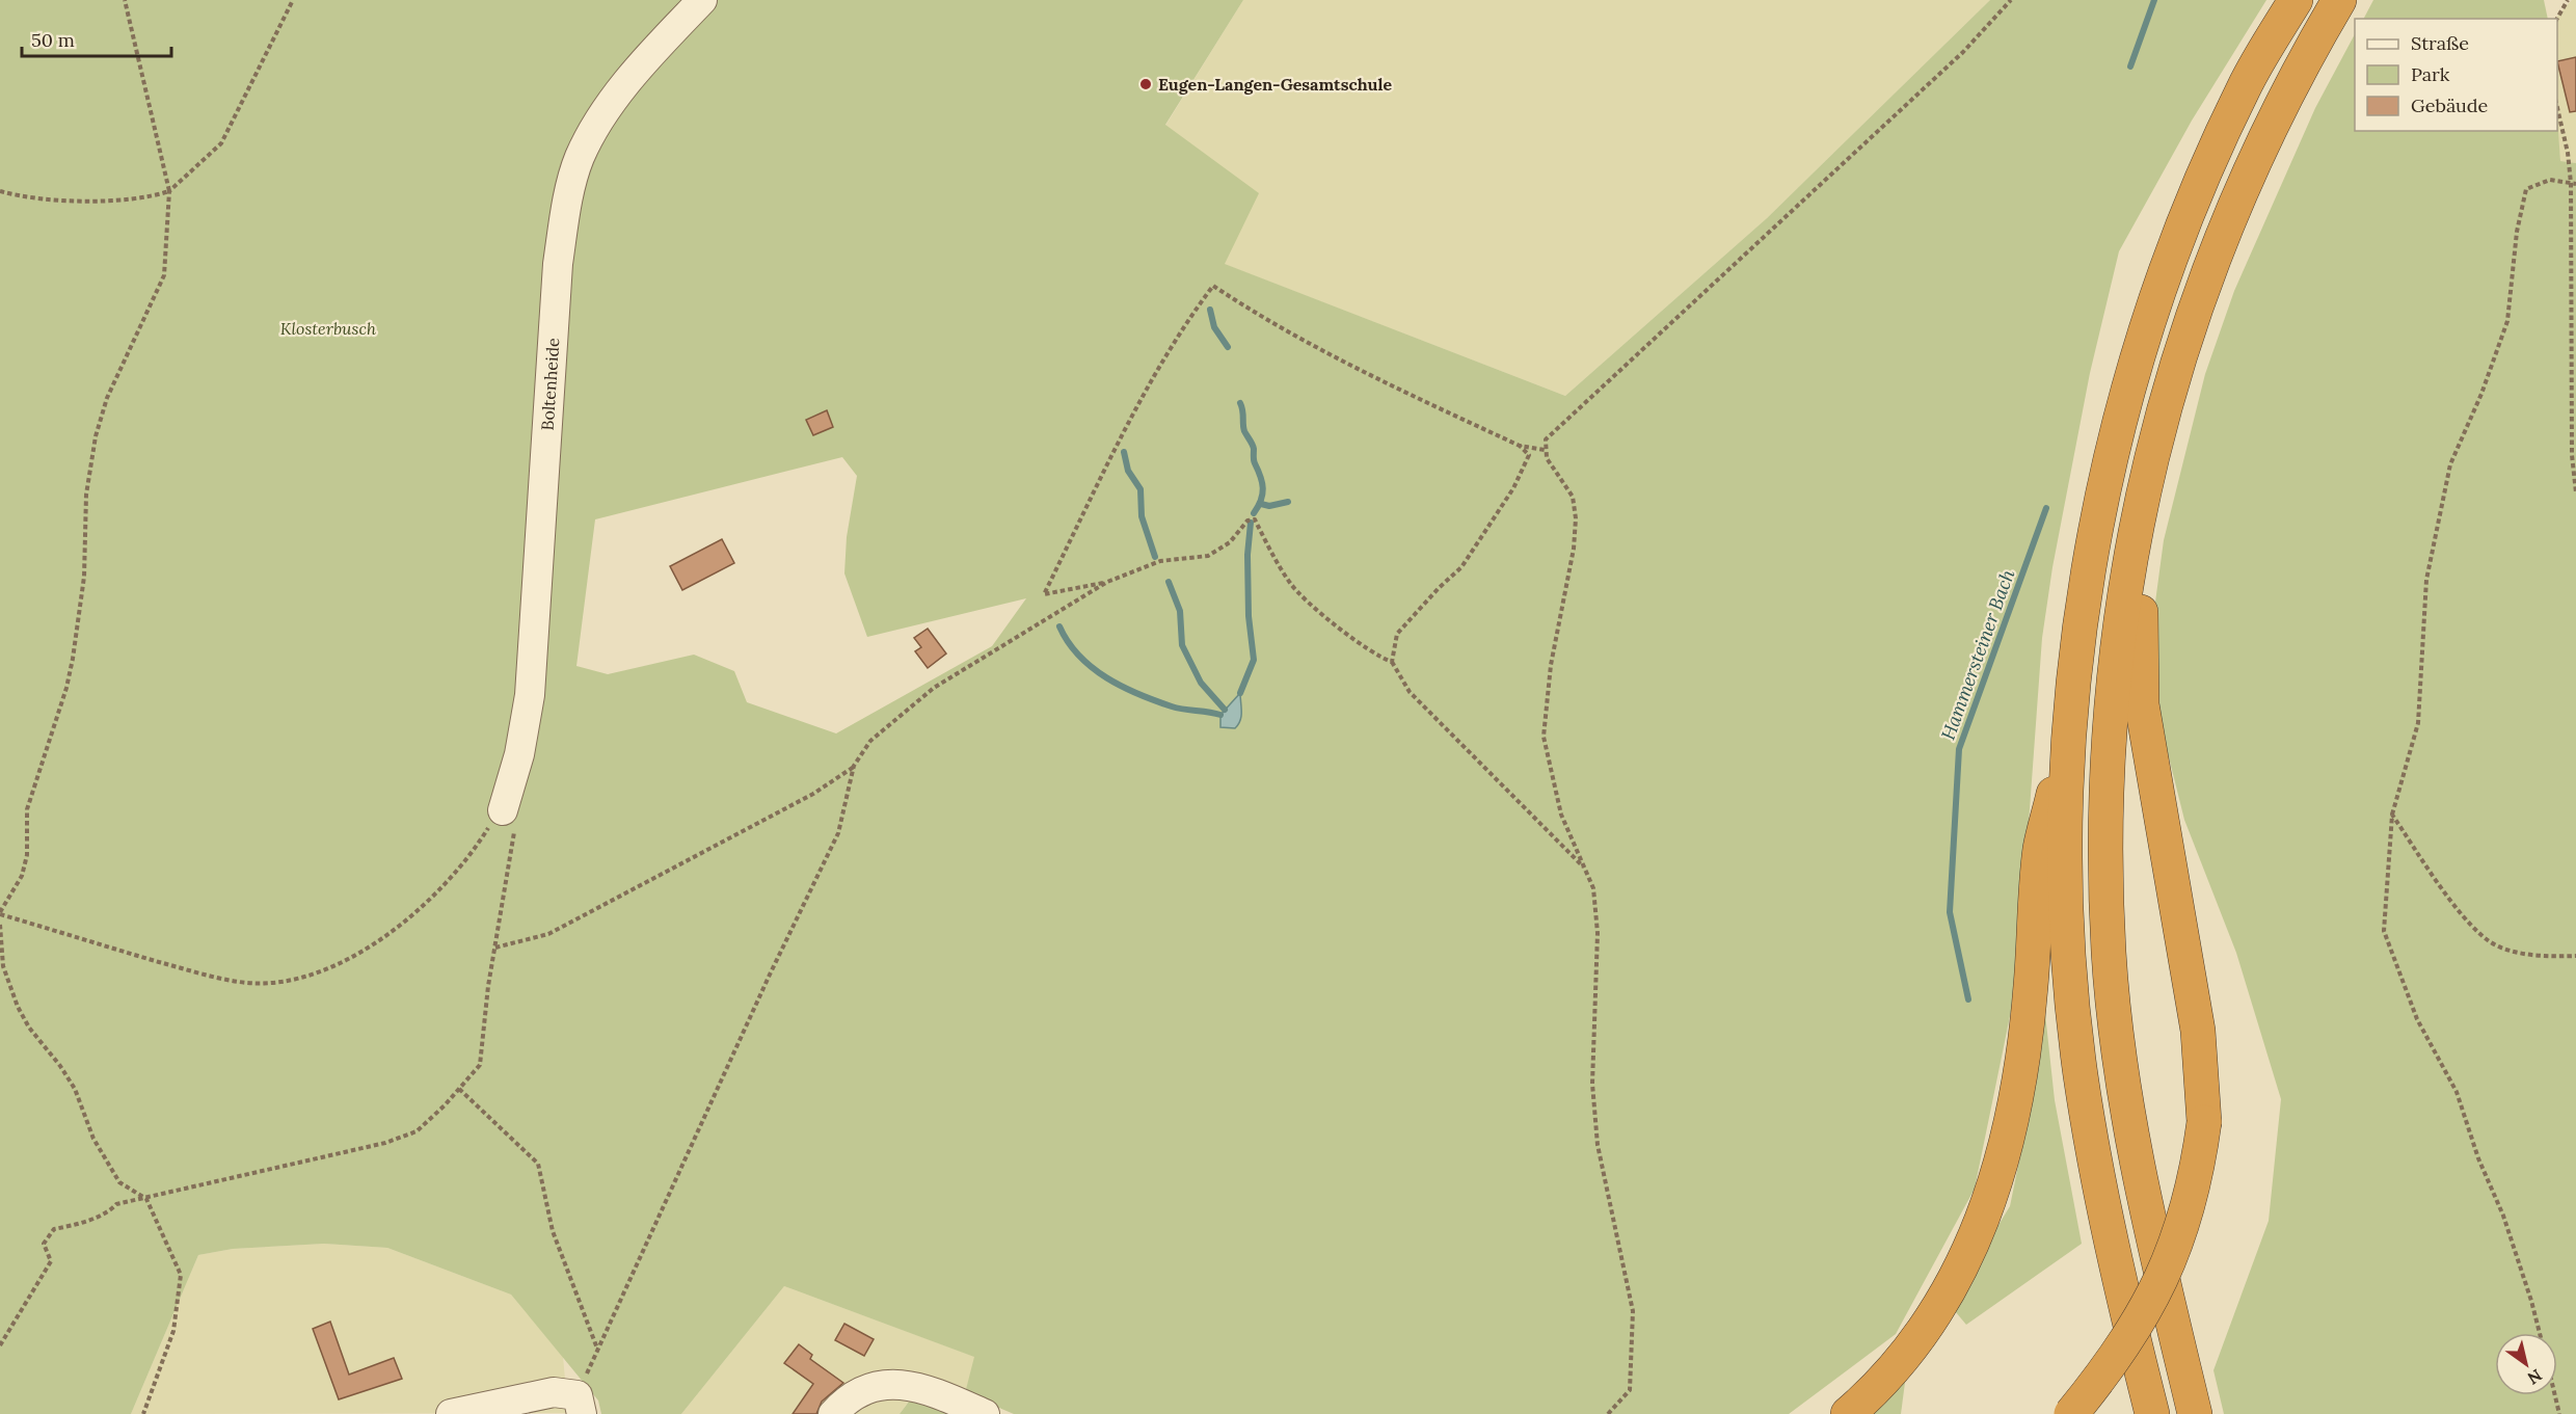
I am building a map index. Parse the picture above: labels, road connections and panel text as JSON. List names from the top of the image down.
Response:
{
  "streets": {
    "lane": ["Boltenheide"]
  },
  "water": ["Hammersteiner Bach"],
  "parks": ["Klosterbusch"],
  "places": ["Eugen-Langen-Gesamtschule"],
  "legend": ["Straße", "Park", "Gebäude"],
  "scale_bar": "50 m",
  "north": "bottom right"
}
